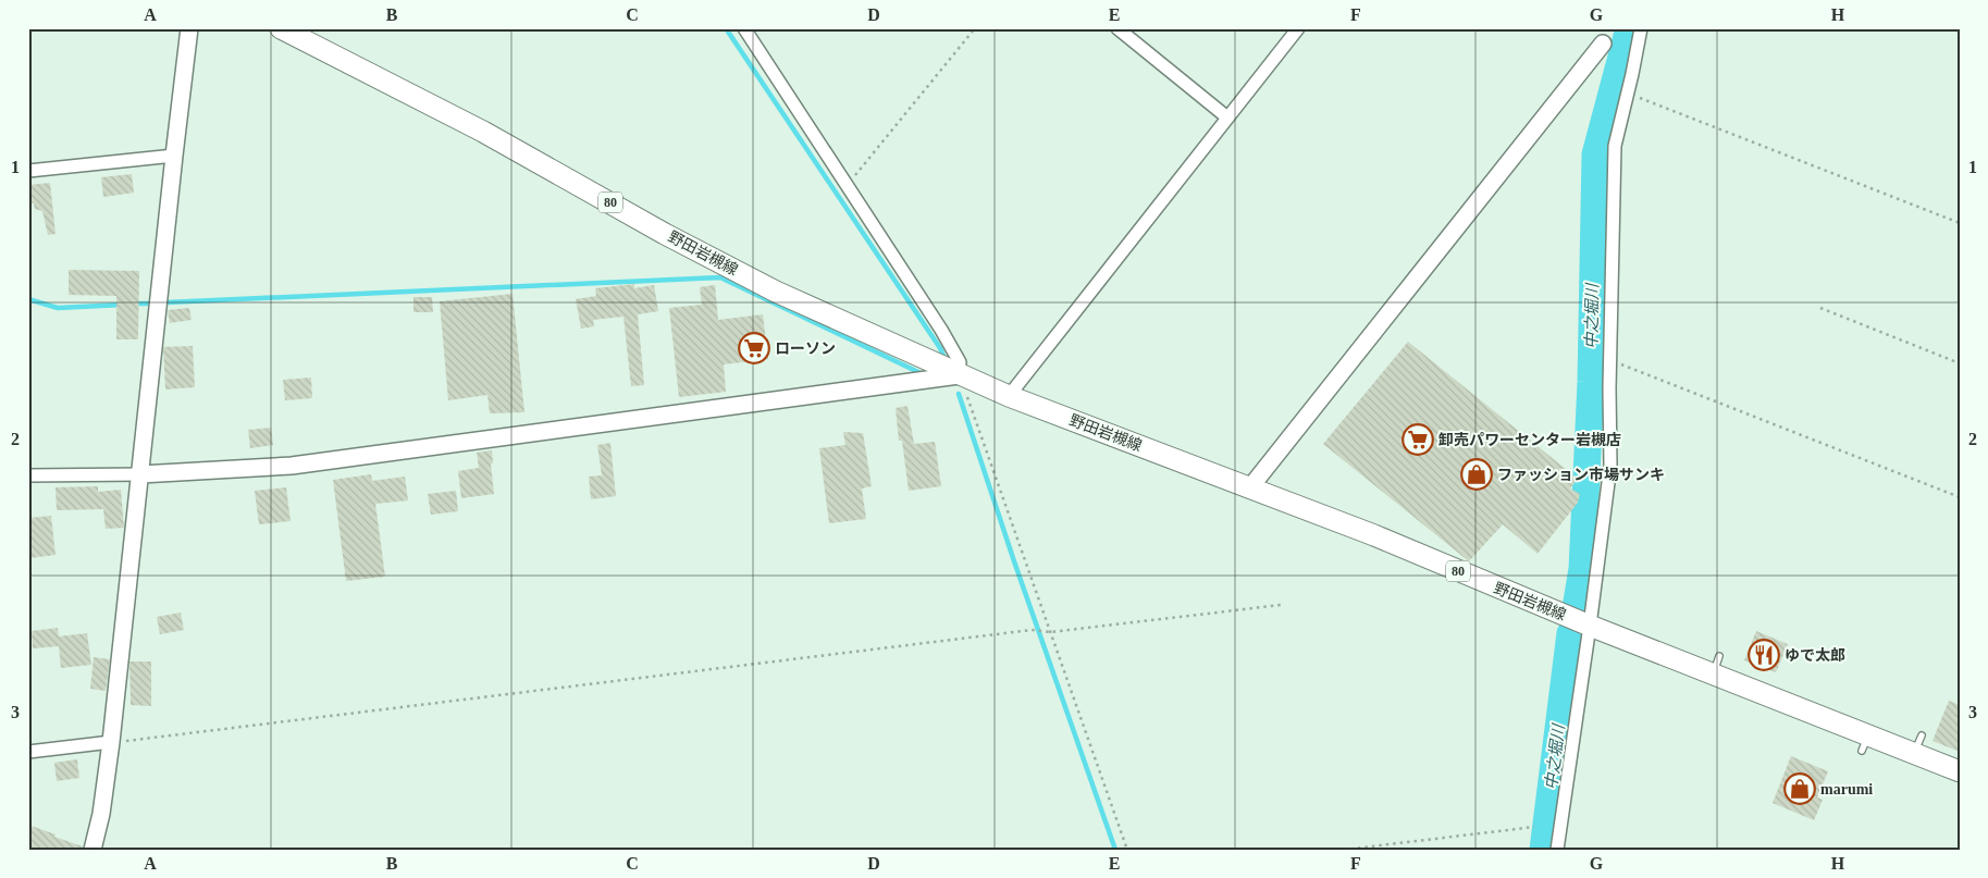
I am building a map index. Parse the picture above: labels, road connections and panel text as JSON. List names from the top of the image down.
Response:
{
  "streets": {
    "main road": ["80", "野田岩槻線"]
  },
  "water": ["中之堀川"],
  "places": {
    "supermarket": ["ローソン", "卸売パワーセンター岩槻店"],
    "shop": ["ファッション市場サンキ", "marumi"],
    "restaurant": ["ゆで太郎"]
  },
  "grid": {
    "columns": [
      "A",
      "B",
      "C",
      "D",
      "E",
      "F",
      "G",
      "H"
    ],
    "rows": ["1", "2", "3"]
  }
}
